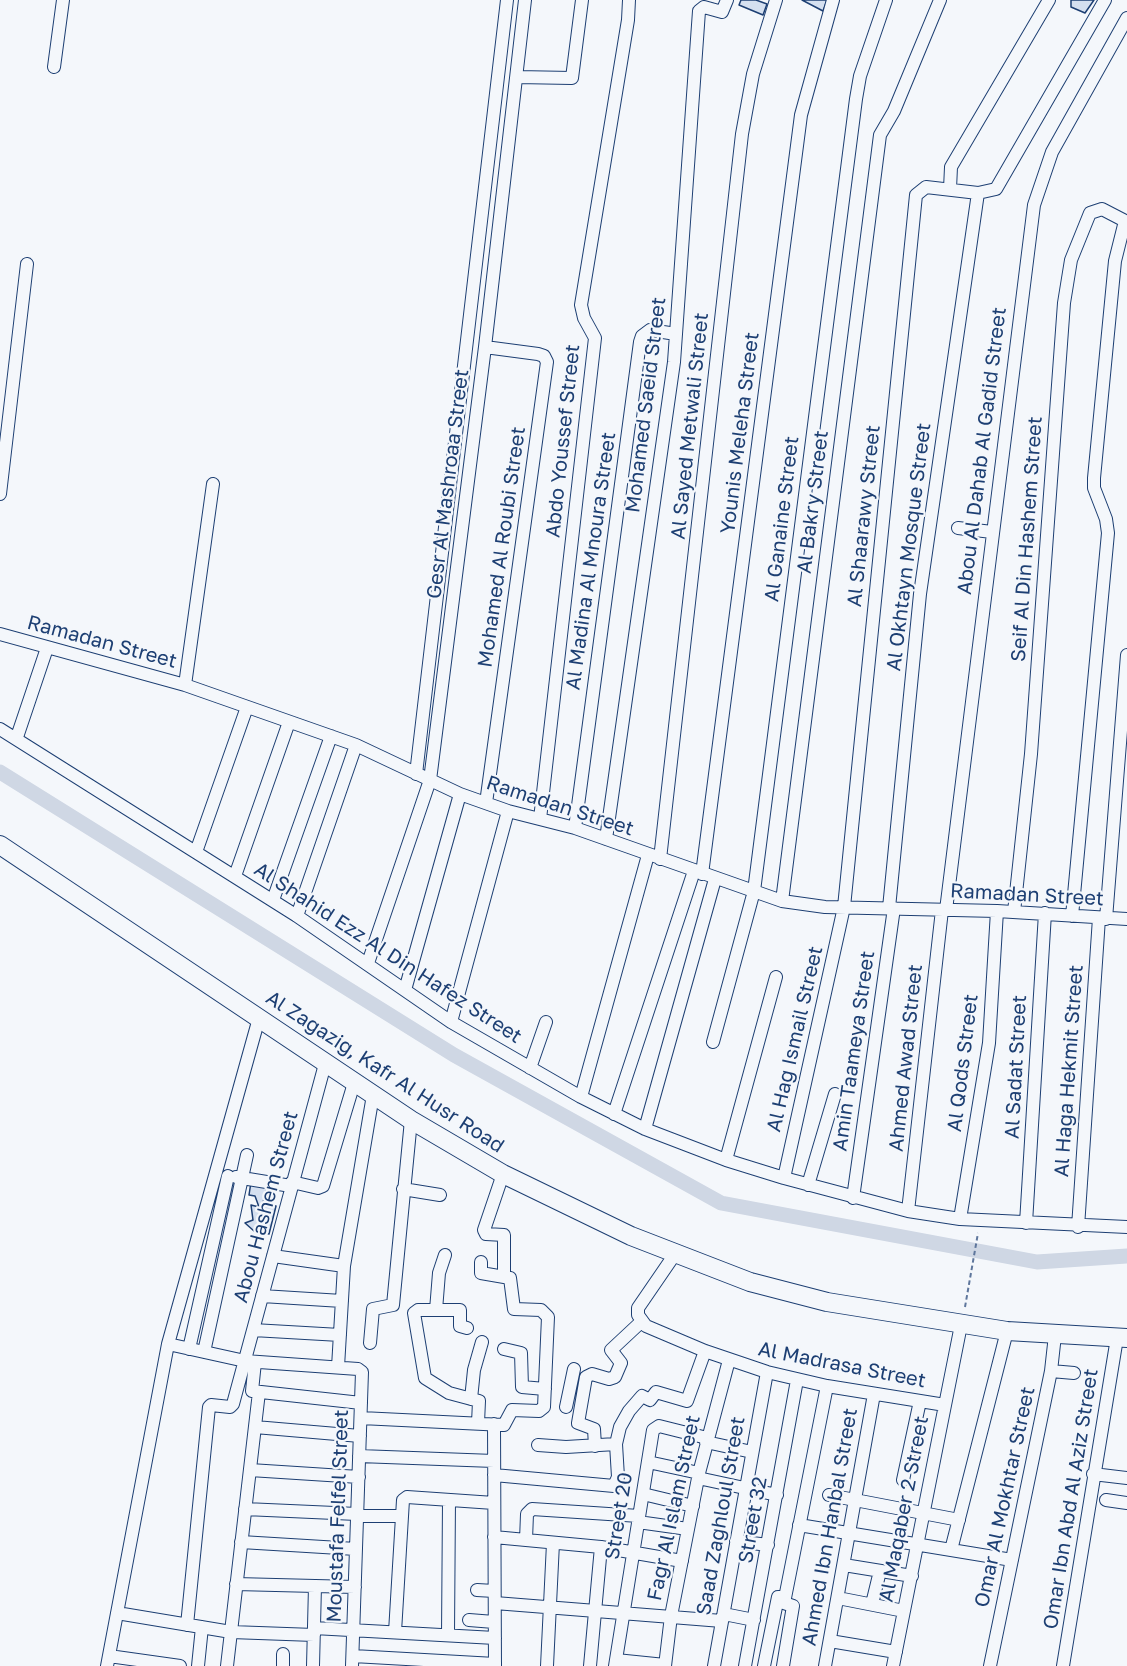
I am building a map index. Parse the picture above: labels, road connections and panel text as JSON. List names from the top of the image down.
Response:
{
  "streets": {
    "main road": ["Al Zagazig, Kafr Al Husr Road"],
    "street": [
      "Mohamed Saeid Street",
      "Al Sayed Metwali Street",
      "Younis Meleha Street",
      "Abdo Youssef Street",
      "Abou Al Dahab Al Gadid Street",
      "Gesr Al Mashroaa Street",
      "Al Bakry Street",
      "Al Shaarawy Street",
      "Al Ganaine Street",
      "Seif Al Din Hashem Street",
      "Mohamed Al Roubi Street",
      "Al Okhtayn Mosque Street",
      "Al Madina Al Mnoura Street",
      "Ramadan Street",
      "Al Shahid Ezz Al Din Hafez Street",
      "Al Hag Ismail Street",
      "Amin Taameya Street",
      "Ahmed Awad Street",
      "Al Qods Street",
      "Al Sadat Street",
      "Al Haga Hekmit Street",
      "Abou Hashem Street",
      "Al Madrasa Street",
      "Omar Al Mokhtar Street",
      "Omar Ibn Abd Al Aziz Street",
      "Fagr Al Islam Street",
      "Al Maqaber 2 Street",
      "Moustafa Felfel Street",
      "Street 20",
      "Saad Zaghloul Street",
      "Street 32",
      "Ahmed Ibn Hanbal Street"
    ]
  },
  "crossings": [
    ["Mohamed Saeid Street", "Al Madina Al Mnoura Street"],
    ["Mohamed Saeid Street", "Ramadan Street"],
    ["Al Sayed Metwali Street", "Ramadan Street"],
    ["Younis Meleha Street", "Ramadan Street"],
    ["Younis Meleha Street", "Al Shahid Ezz Al Din Hafez Street"],
    ["Abdo Youssef Street", "Ramadan Street"],
    ["Abou Al Dahab Al Gadid Street", "Ramadan Street"],
    ["Abou Al Dahab Al Gadid Street", "Ahmed Awad Street"],
    ["Gesr Al Mashroaa Street", "Mohamed Al Roubi Street"],
    ["Gesr Al Mashroaa Street", "Ramadan Street"],
    ["Gesr Al Mashroaa Street", "Al Shahid Ezz Al Din Hafez Street"],
    ["Al Bakry Street", "Ramadan Street"],
    ["Al Shaarawy Street", "Al Okhtayn Mosque Street"],
    ["Al Shaarawy Street", "Ramadan Street"],
    ["Al Shaarawy Street", "Al Hag Ismail Street"],
    ["Al Ganaine Street", "Ramadan Street"],
    ["Seif Al Din Hashem Street", "Ramadan Street"],
    ["Mohamed Al Roubi Street", "Ramadan Street"],
    ["Al Okhtayn Mosque Street", "Ramadan Street"],
    ["Al Okhtayn Mosque Street", "Amin Taameya Street"],
    ["Al Madina Al Mnoura Street", "Ramadan Street"],
    ["Ramadan Street", "Al Hag Ismail Street"],
    ["Ramadan Street", "Amin Taameya Street"],
    ["Ramadan Street", "Ahmed Awad Street"],
    ["Ramadan Street", "Al Qods Street"],
    ["Ramadan Street", "Al Sadat Street"],
    ["Ramadan Street", "Al Haga Hekmit Street"],
    ["Al Shahid Ezz Al Din Hafez Street", "Al Hag Ismail Street"],
    ["Al Shahid Ezz Al Din Hafez Street", "Amin Taameya Street"],
    ["Al Shahid Ezz Al Din Hafez Street", "Ahmed Awad Street"],
    ["Al Shahid Ezz Al Din Hafez Street", "Al Qods Street"],
    ["Al Shahid Ezz Al Din Hafez Street", "Al Sadat Street"],
    ["Al Shahid Ezz Al Din Hafez Street", "Al Haga Hekmit Street"],
    ["Al Zagazig, Kafr Al Husr Road", "Abou Hashem Street"],
    ["Al Zagazig, Kafr Al Husr Road", "Omar Al Mokhtar Street"],
    ["Al Zagazig, Kafr Al Husr Road", "Omar Ibn Abd Al Aziz Street"],
    ["Al Zagazig, Kafr Al Husr Road", "Al Maqaber 2 Street"],
    ["Al Madrasa Street", "Fagr Al Islam Street"],
    ["Al Madrasa Street", "Al Maqaber 2 Street"],
    ["Al Madrasa Street", "Saad Zaghloul Street"],
    ["Al Madrasa Street", "Street 32"],
    ["Al Madrasa Street", "Ahmed Ibn Hanbal Street"],
    ["Fagr Al Islam Street", "Street 20"]
  ]
}
